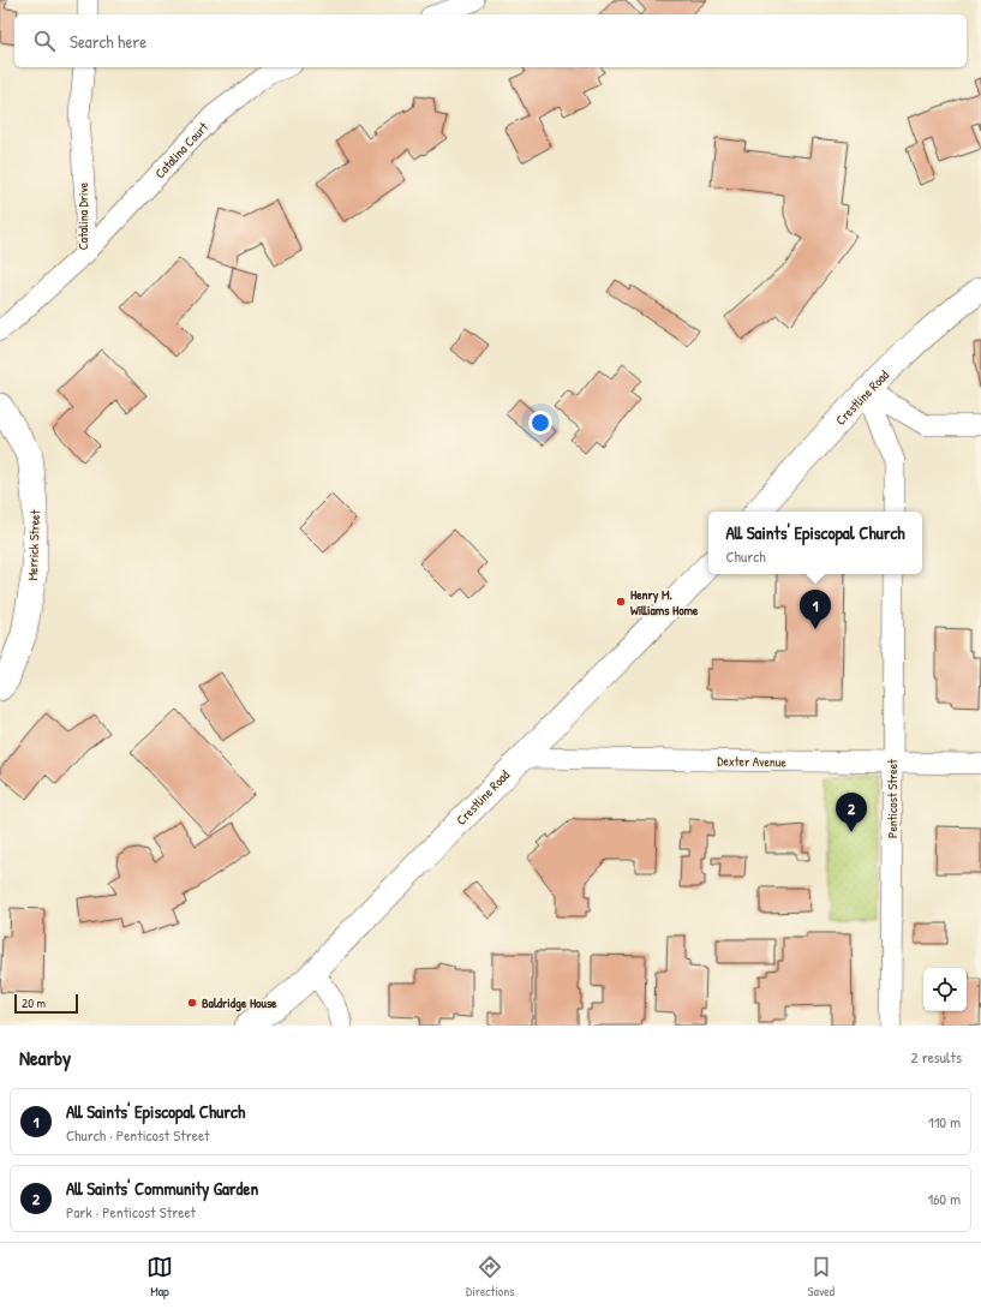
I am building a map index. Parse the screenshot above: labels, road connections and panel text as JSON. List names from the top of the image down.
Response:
{
  "streets": {
    "street": [
      "Catalina Court",
      "Catalina Drive",
      "Crestline Road",
      "Merrick Street",
      "Dexter Avenue",
      "Penticost Street"
    ]
  },
  "crossings": [
    ["Catalina Court", "Catalina Drive"],
    ["Crestline Road", "Dexter Avenue"],
    ["Dexter Avenue", "Penticost Street"]
  ],
  "places": ["Henry M. Williams Home", "Baldridge House"],
  "scale_bar": "20 m",
  "page": {
    "search": "Search here",
    "popup": ["All Saints' Episcopal Church", "Church"],
    "pins": ["1", "2"],
    "scale": "20 m",
    "heading": ["Nearby", "2 results"],
    "list": [
      {
        "mark": "1",
        "name": "All Saints' Episcopal Church",
        "note": "Church · Penticost Street",
        "value": "110 m"
      },
      {
        "mark": "2",
        "name": "All Saints' Community Garden",
        "note": "Park · Penticost Street",
        "value": "160 m"
      }
    ],
    "nav": ["Map", "Directions", "Saved"]
  }
}
